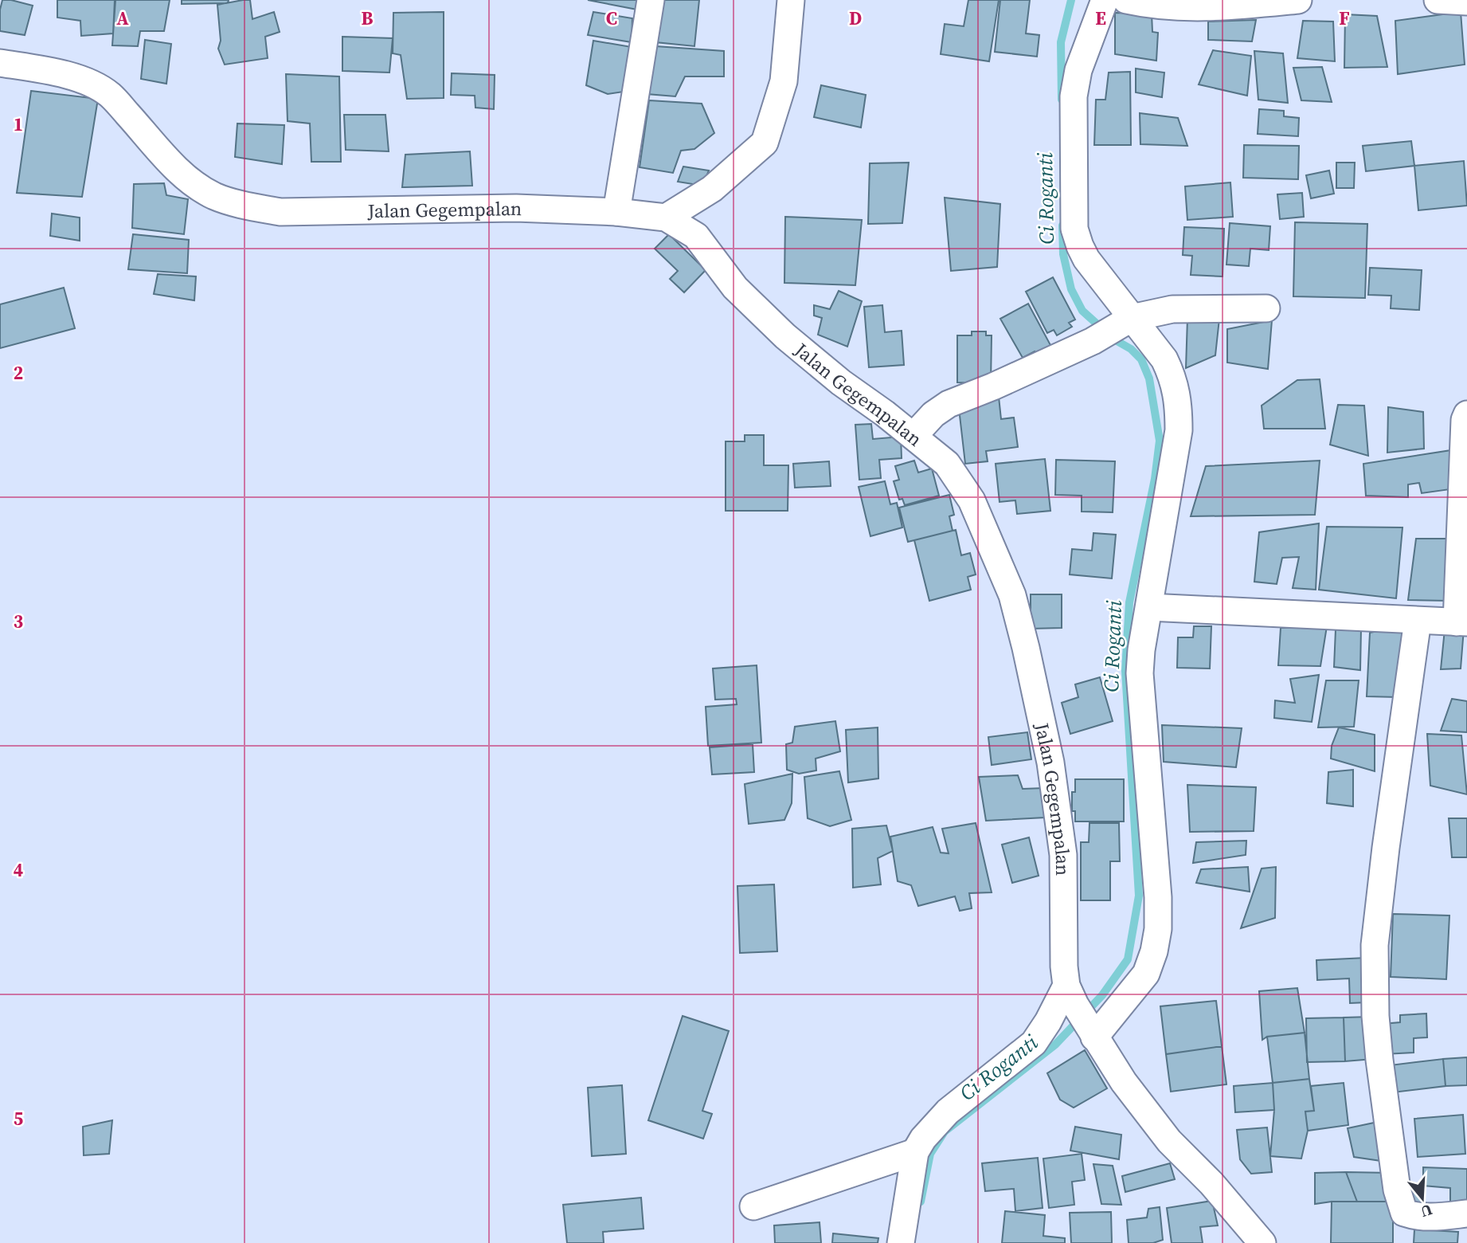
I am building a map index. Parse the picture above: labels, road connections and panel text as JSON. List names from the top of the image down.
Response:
{
  "streets": {
    "street": ["Jalan Gegempalan"]
  },
  "water": ["Ci Roganti"],
  "north": "bottom",
  "grid": {
    "columns": [
      "A",
      "B",
      "C",
      "D",
      "E",
      "F"
    ],
    "rows": [
      "1",
      "2",
      "3",
      "4",
      "5"
    ]
  }
}
